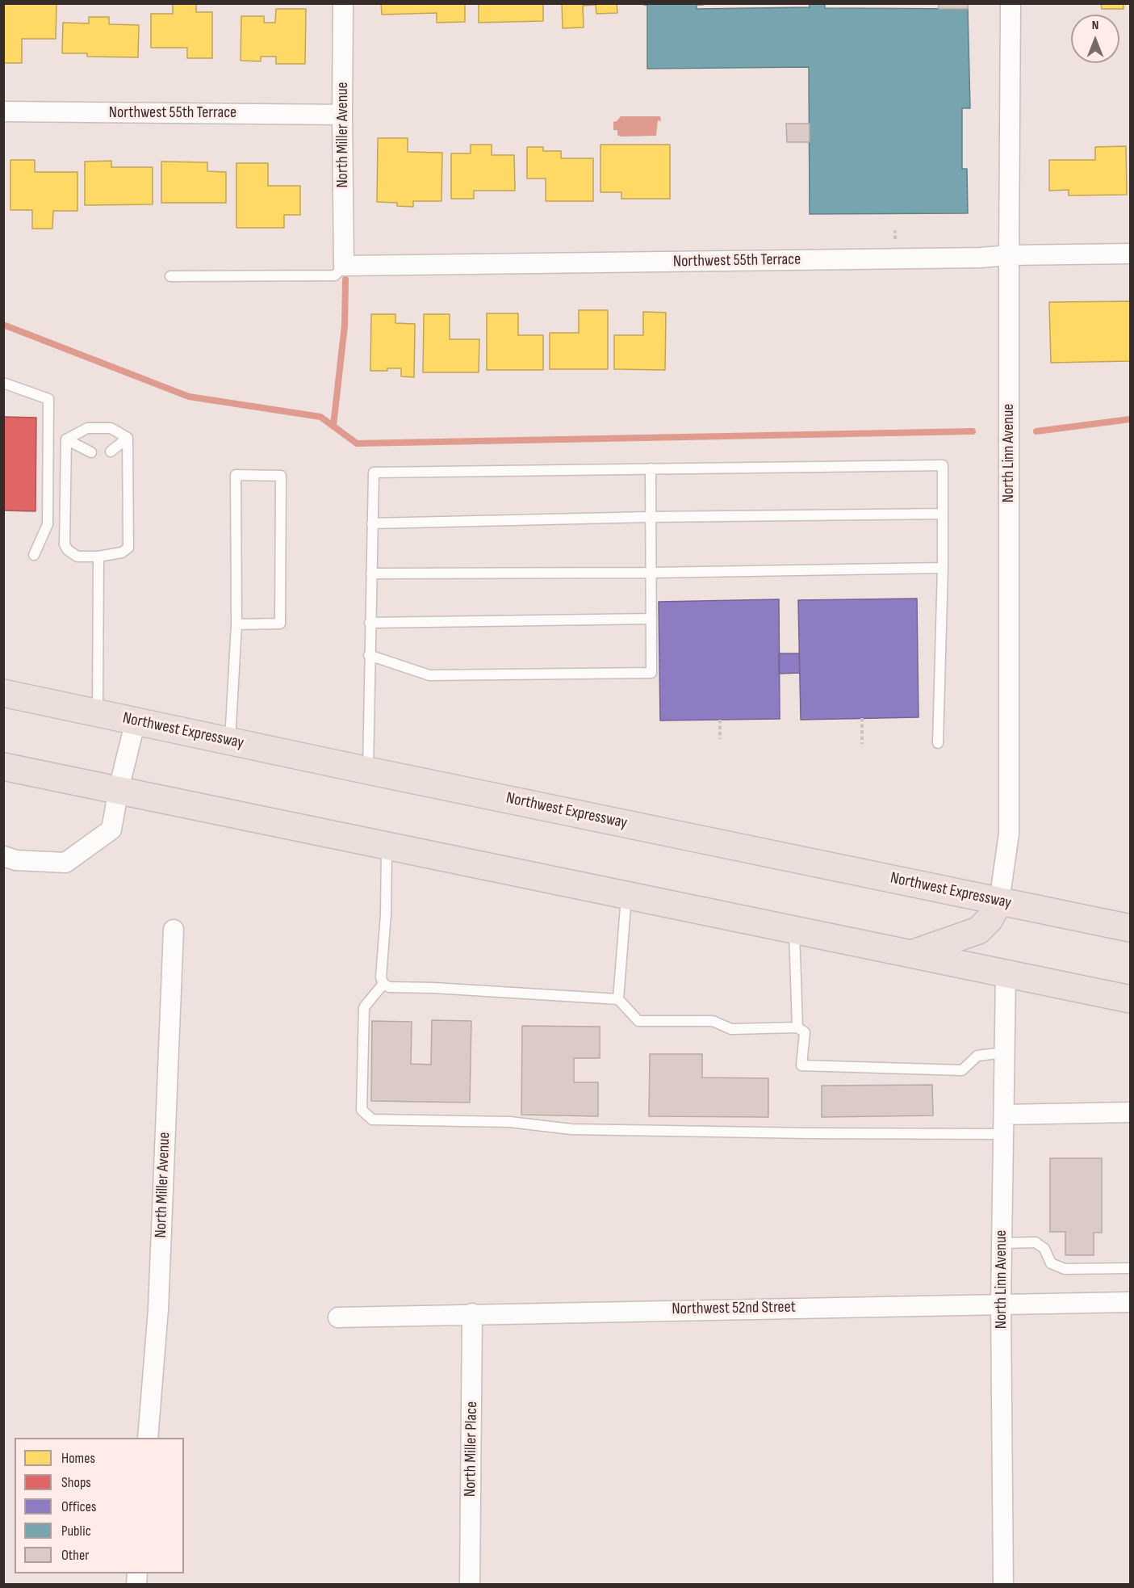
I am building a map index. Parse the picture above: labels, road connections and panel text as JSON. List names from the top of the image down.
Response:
{
  "streets": {
    "highway": ["Northwest Expressway"],
    "street": [
      "Northwest 55th Terrace",
      "North Miller Avenue",
      "North Linn Avenue",
      "Northwest 52nd Street",
      "North Miller Place"
    ]
  },
  "crossings": [
    ["Northwest 55th Terrace", "North Miller Avenue"],
    ["Northwest 55th Terrace", "North Linn Avenue"],
    ["North Linn Avenue", "Northwest Expressway"],
    ["North Linn Avenue", "Northwest 52nd Street"],
    ["Northwest 52nd Street", "North Miller Place"]
  ],
  "legend": [
    "Homes",
    "Shops",
    "Offices",
    "Public",
    "Other"
  ],
  "north": "top"
}
